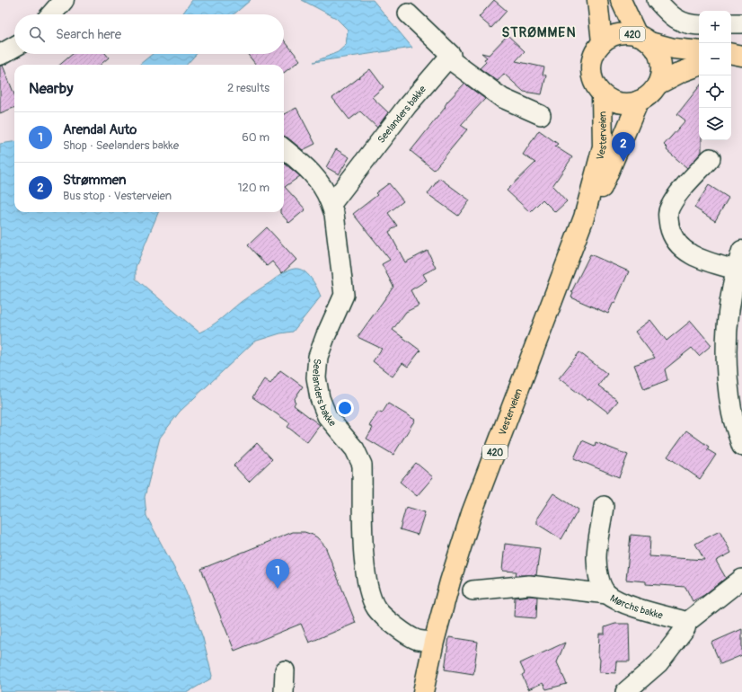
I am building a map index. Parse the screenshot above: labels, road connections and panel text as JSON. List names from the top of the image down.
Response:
{
  "streets": {
    "main road": ["420", "Vesterveien"],
    "street": ["Seelanders bakke", "Mørchs bakke"]
  },
  "crossings": [
    ["420", "Vesterveien"],
    ["Seelanders bakke", "Vesterveien"]
  ],
  "districts": ["STRØMMEN"],
  "page": {
    "map_buttons": ["+", "−"],
    "search": "Search here",
    "heading": ["Nearby", "2 results"],
    "list": [
      {
        "mark": "1",
        "name": "Arendal Auto",
        "note": "Shop · Seelanders bakke",
        "value": "60 m"
      },
      {
        "mark": "2",
        "name": "Strømmen",
        "note": "Bus stop · Vesterveien",
        "value": "120 m"
      }
    ],
    "pins": ["2", "1"]
  }
}
